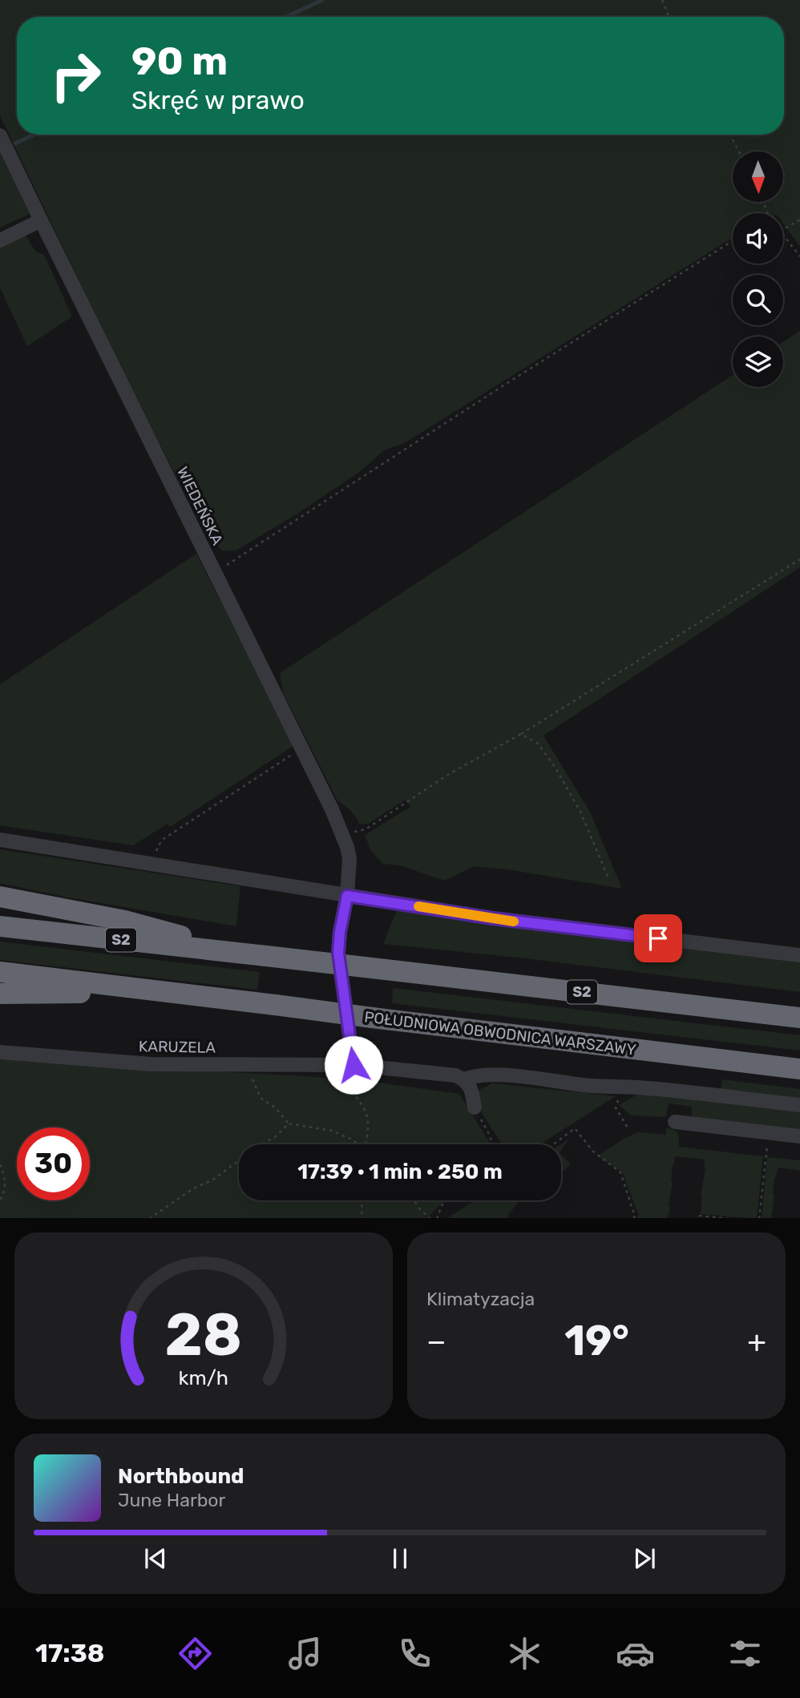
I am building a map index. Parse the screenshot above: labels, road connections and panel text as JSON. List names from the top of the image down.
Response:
{
  "streets": {
    "highway": ["S2", "POŁUDNIOWA OBWODNICA WARSZAWY"],
    "street": ["WIEDEŃSKA", "KARUZELA"]
  },
  "crossings": [
    ["WIEDEŃSKA", "KARUZELA"]
  ],
  "north": "bottom",
  "page": {
    "turn": ["90 m", "Skręć w prawo"],
    "limit": "30",
    "trip": "17:39 · 1 min · 250 m",
    "tile": "Klimatyzacja",
    "heat": ["−", "19°", "+"],
    "song": ["Northbound", "June Harbor"],
    "tabs": "17:38",
    "gauge": ["28", "km/h"]
  }
}
